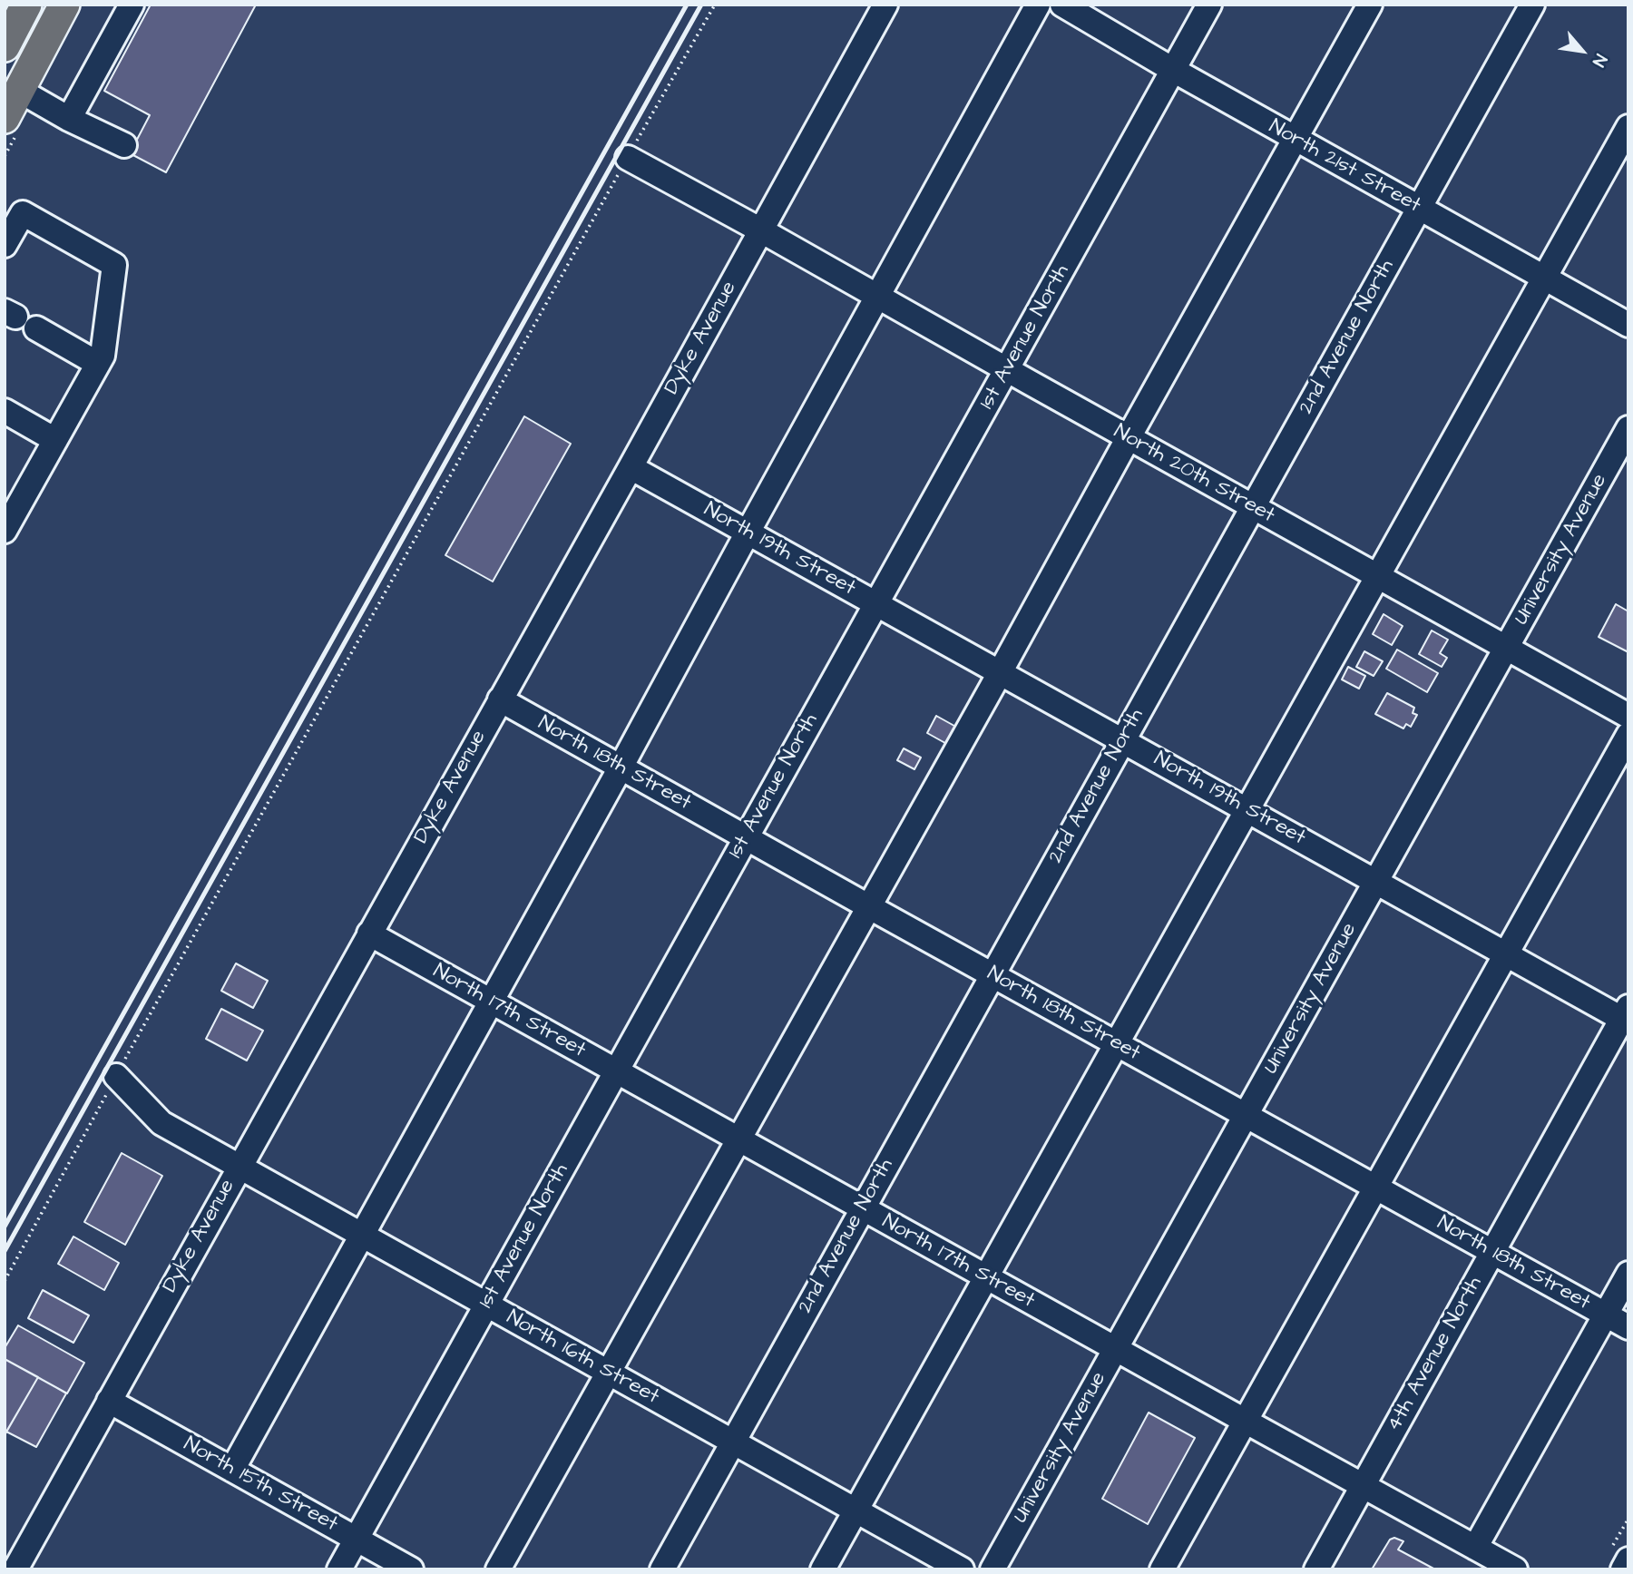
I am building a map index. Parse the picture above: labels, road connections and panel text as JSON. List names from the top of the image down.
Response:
{
  "streets": {
    "street": [
      "North 21st Street",
      "1st Avenue North",
      "2nd Avenue North",
      "Dyke Avenue",
      "North 20th Street",
      "North 19th Street",
      "University Avenue",
      "North 18th Street",
      "North 17th Street",
      "4th Avenue North",
      "North 16th Street",
      "North 15th Street"
    ]
  },
  "crossings": [
    ["North 21st Street", "1st Avenue North"],
    ["North 21st Street", "2nd Avenue North"],
    ["1st Avenue North", "North 20th Street"],
    ["1st Avenue North", "North 19th Street"],
    ["1st Avenue North", "North 18th Street"],
    ["1st Avenue North", "North 17th Street"],
    ["1st Avenue North", "North 16th Street"],
    ["1st Avenue North", "North 15th Street"],
    ["2nd Avenue North", "North 20th Street"],
    ["2nd Avenue North", "North 19th Street"],
    ["2nd Avenue North", "North 18th Street"],
    ["2nd Avenue North", "North 17th Street"],
    ["2nd Avenue North", "North 16th Street"],
    ["Dyke Avenue", "North 20th Street"],
    ["Dyke Avenue", "North 19th Street"],
    ["Dyke Avenue", "North 18th Street"],
    ["Dyke Avenue", "North 17th Street"],
    ["Dyke Avenue", "North 16th Street"],
    ["Dyke Avenue", "North 15th Street"],
    ["North 20th Street", "University Avenue"],
    ["North 19th Street", "University Avenue"],
    ["North 19th Street", "4th Avenue North"],
    ["University Avenue", "North 18th Street"],
    ["University Avenue", "North 17th Street"],
    ["North 18th Street", "4th Avenue North"],
    ["North 17th Street", "4th Avenue North"]
  ],
  "north": "bottom right"
}
